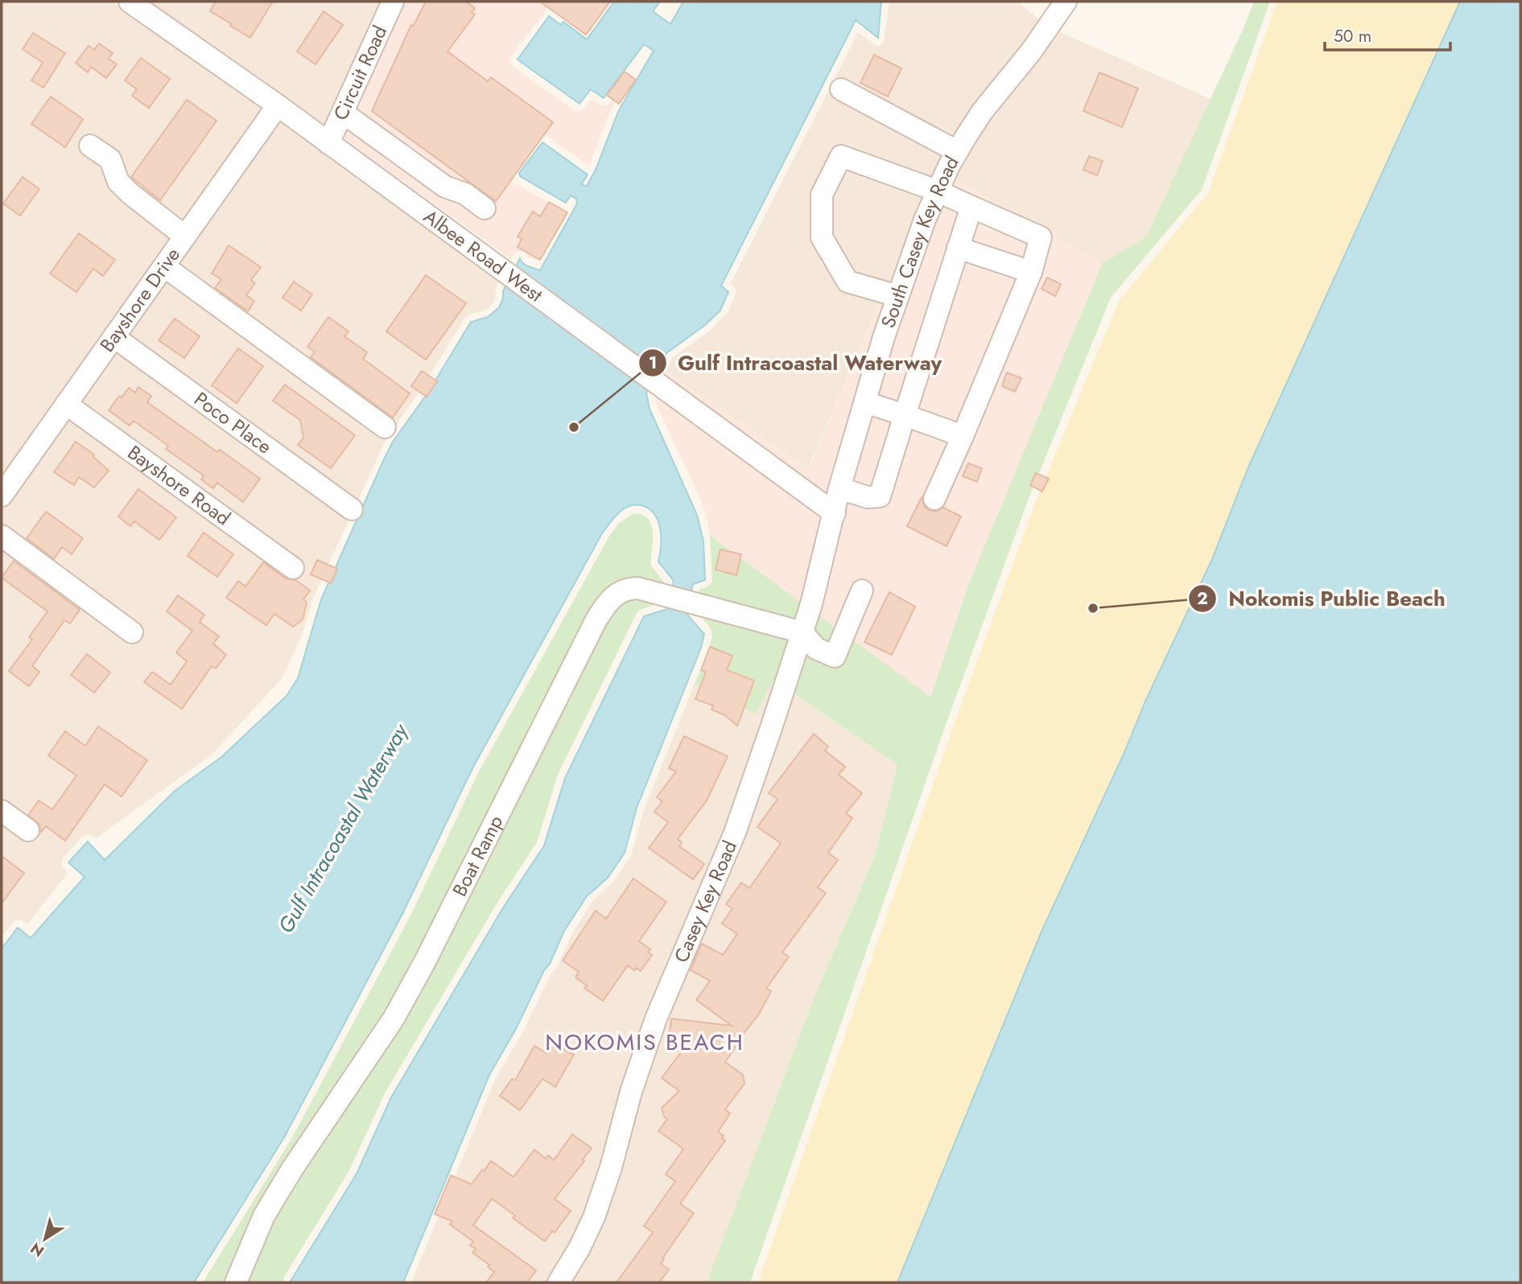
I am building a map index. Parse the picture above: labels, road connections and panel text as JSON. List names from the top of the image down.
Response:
{
  "streets": {
    "street": [
      "Circuit Road",
      "South Casey Key Road",
      "Albee Road West",
      "Bayshore Drive",
      "Poco Place",
      "Bayshore Road",
      "Boat Ramp",
      "Casey Key Road"
    ]
  },
  "crossings": [
    ["Circuit Road", "Albee Road West"],
    ["South Casey Key Road", "Albee Road West"],
    ["South Casey Key Road", "Casey Key Road"],
    ["Albee Road West", "Bayshore Drive"],
    ["Albee Road West", "Casey Key Road"],
    ["Bayshore Drive", "Poco Place"],
    ["Bayshore Drive", "Bayshore Road"],
    ["Boat Ramp", "Casey Key Road"]
  ],
  "districts": ["NOKOMIS BEACH"],
  "water": ["Gulf Intracoastal Waterway"],
  "places": ["Gulf Intracoastal Waterway", "Nokomis Public Beach"],
  "scale_bar": "50 m",
  "north": "bottom left"
}
